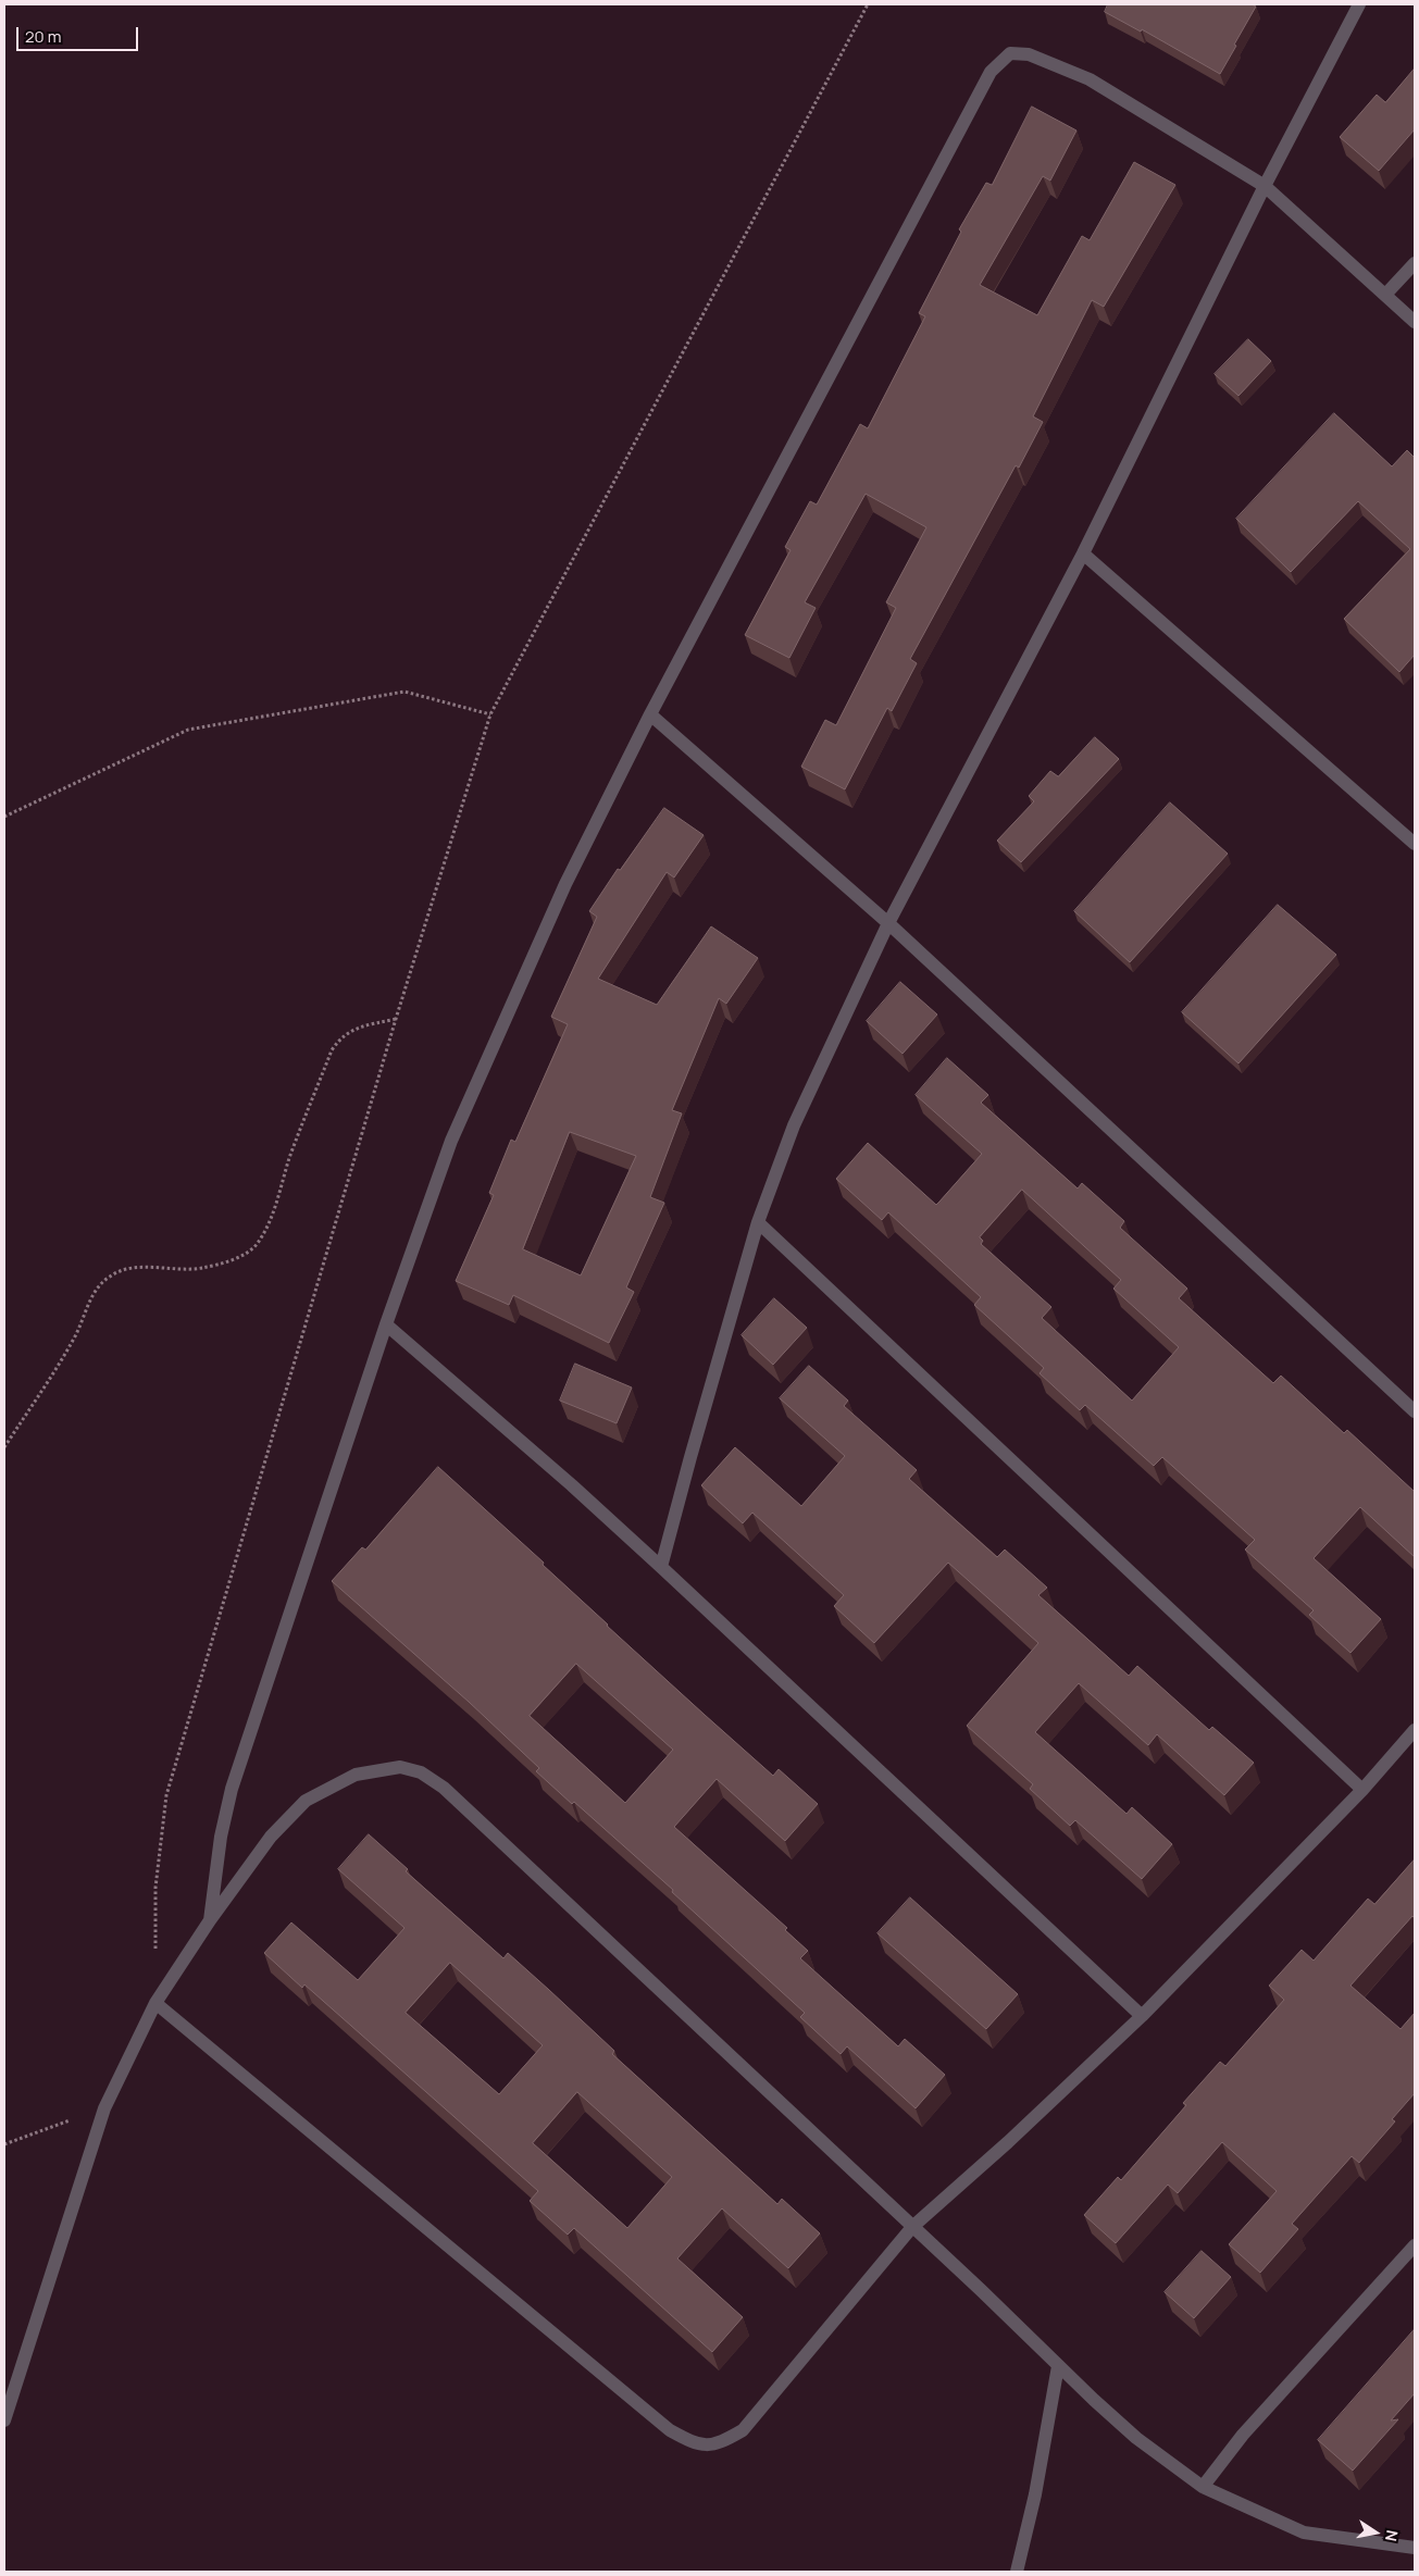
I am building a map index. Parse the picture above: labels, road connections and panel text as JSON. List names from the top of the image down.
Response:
{
  "scale_bar": "20 m",
  "north": "right"
}
